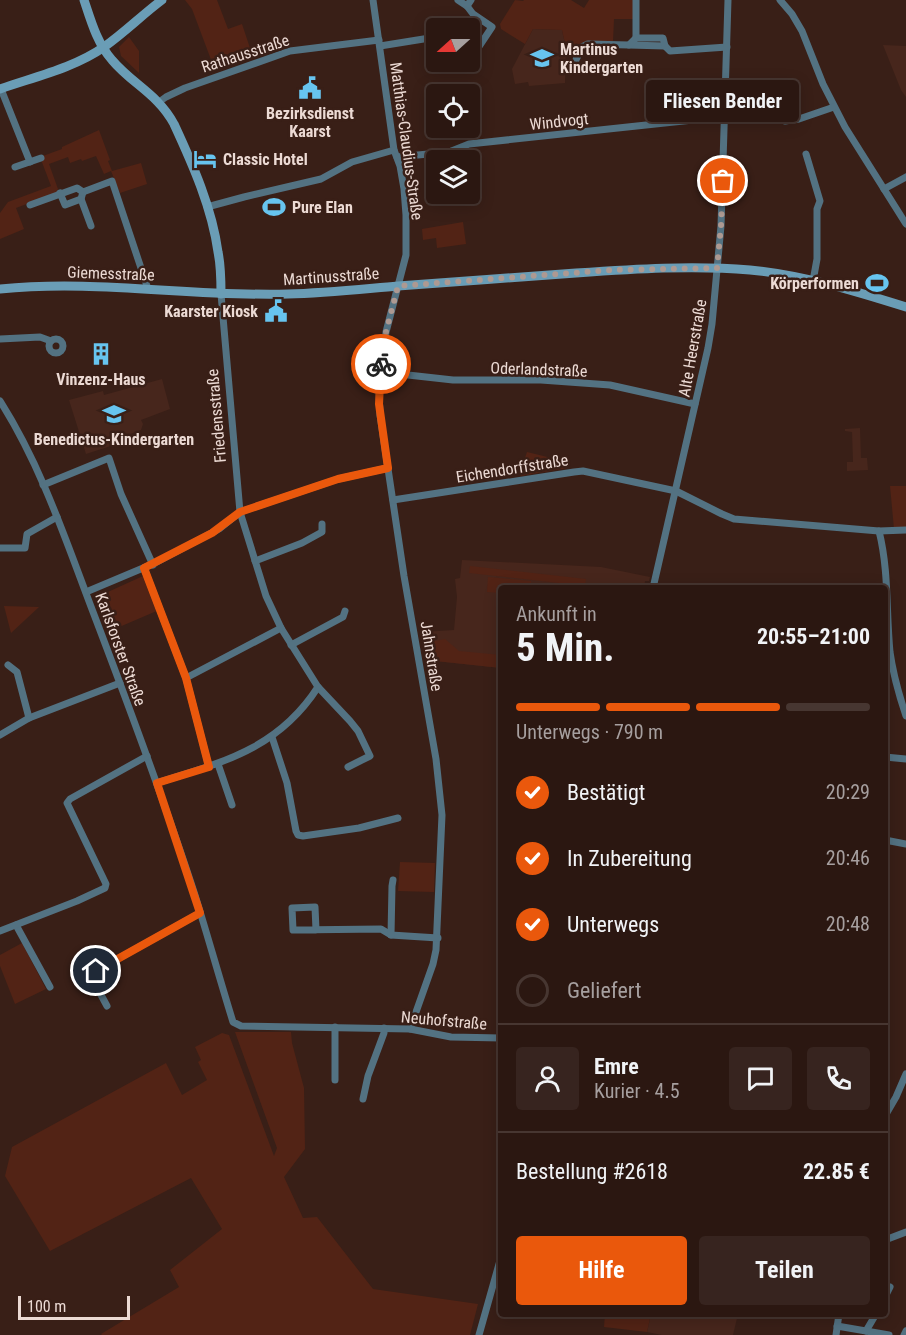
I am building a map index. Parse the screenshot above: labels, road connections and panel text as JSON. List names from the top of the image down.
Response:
{
  "streets": {
    "main road": ["Giemesstraße", "Martinusstraße", "Friedensstraße"],
    "street": [
      "Rathausstraße",
      "Windvogt",
      "Matthias-Claudius-Straße",
      "Alte Heerstraße",
      "Oderlandstraße",
      "Eichendorffstraße",
      "Karlsforster Straße",
      "Jahnstraße",
      "Neuhofstraße"
    ]
  },
  "crossings": [
    ["Rathausstraße", "Matthias-Claudius-Straße"],
    ["Rathausstraße", "Friedensstraße"],
    ["Windvogt", "Matthias-Claudius-Straße"],
    ["Windvogt", "Alte Heerstraße"],
    ["Windvogt", "Friedensstraße"],
    ["Matthias-Claudius-Straße", "Martinusstraße"],
    ["Matthias-Claudius-Straße", "Jahnstraße"],
    ["Giemesstraße", "Martinusstraße"],
    ["Giemesstraße", "Friedensstraße"],
    ["Martinusstraße", "Alte Heerstraße"],
    ["Martinusstraße", "Friedensstraße"],
    ["Martinusstraße", "Jahnstraße"],
    ["Alte Heerstraße", "Oderlandstraße"],
    ["Alte Heerstraße", "Eichendorffstraße"],
    ["Oderlandstraße", "Jahnstraße"],
    ["Eichendorffstraße", "Jahnstraße"],
    ["Karlsforster Straße", "Neuhofstraße"],
    ["Jahnstraße", "Neuhofstraße"]
  ],
  "places": {
    "school or university": ["Martinus Kindergarten", "Benedictus-Kindergarten"],
    "public building": ["Bezirksdienst Kaarst", "Kaarster Kiosk"],
    "hotel": ["Classic Hotel"],
    "other": ["Fliesen Bender"],
    "sports": ["Pure Elan", "Körperformen"],
    "building": ["Vinzenz-Haus"]
  },
  "scale_bar": "100 m",
  "north": "left",
  "page": {
    "bubble": "Fliesen Bender",
    "heading": ["5 Min.", "Ankunft in", "20:55–21:00"],
    "panel": [
      "Emre",
      "Kurier · 4.5",
      "Bestellung #2618",
      "22.85 €"
    ],
    "bar": "Unterwegs · 790 m",
    "list": [
      ["Bestätigt", "20:29"],
      ["In Zubereitung", "20:46"],
      ["Unterwegs", "20:48"],
      "Geliefert"
    ],
    "buttons": ["Hilfe", "Teilen"],
    "scale": "100 m"
  }
}
